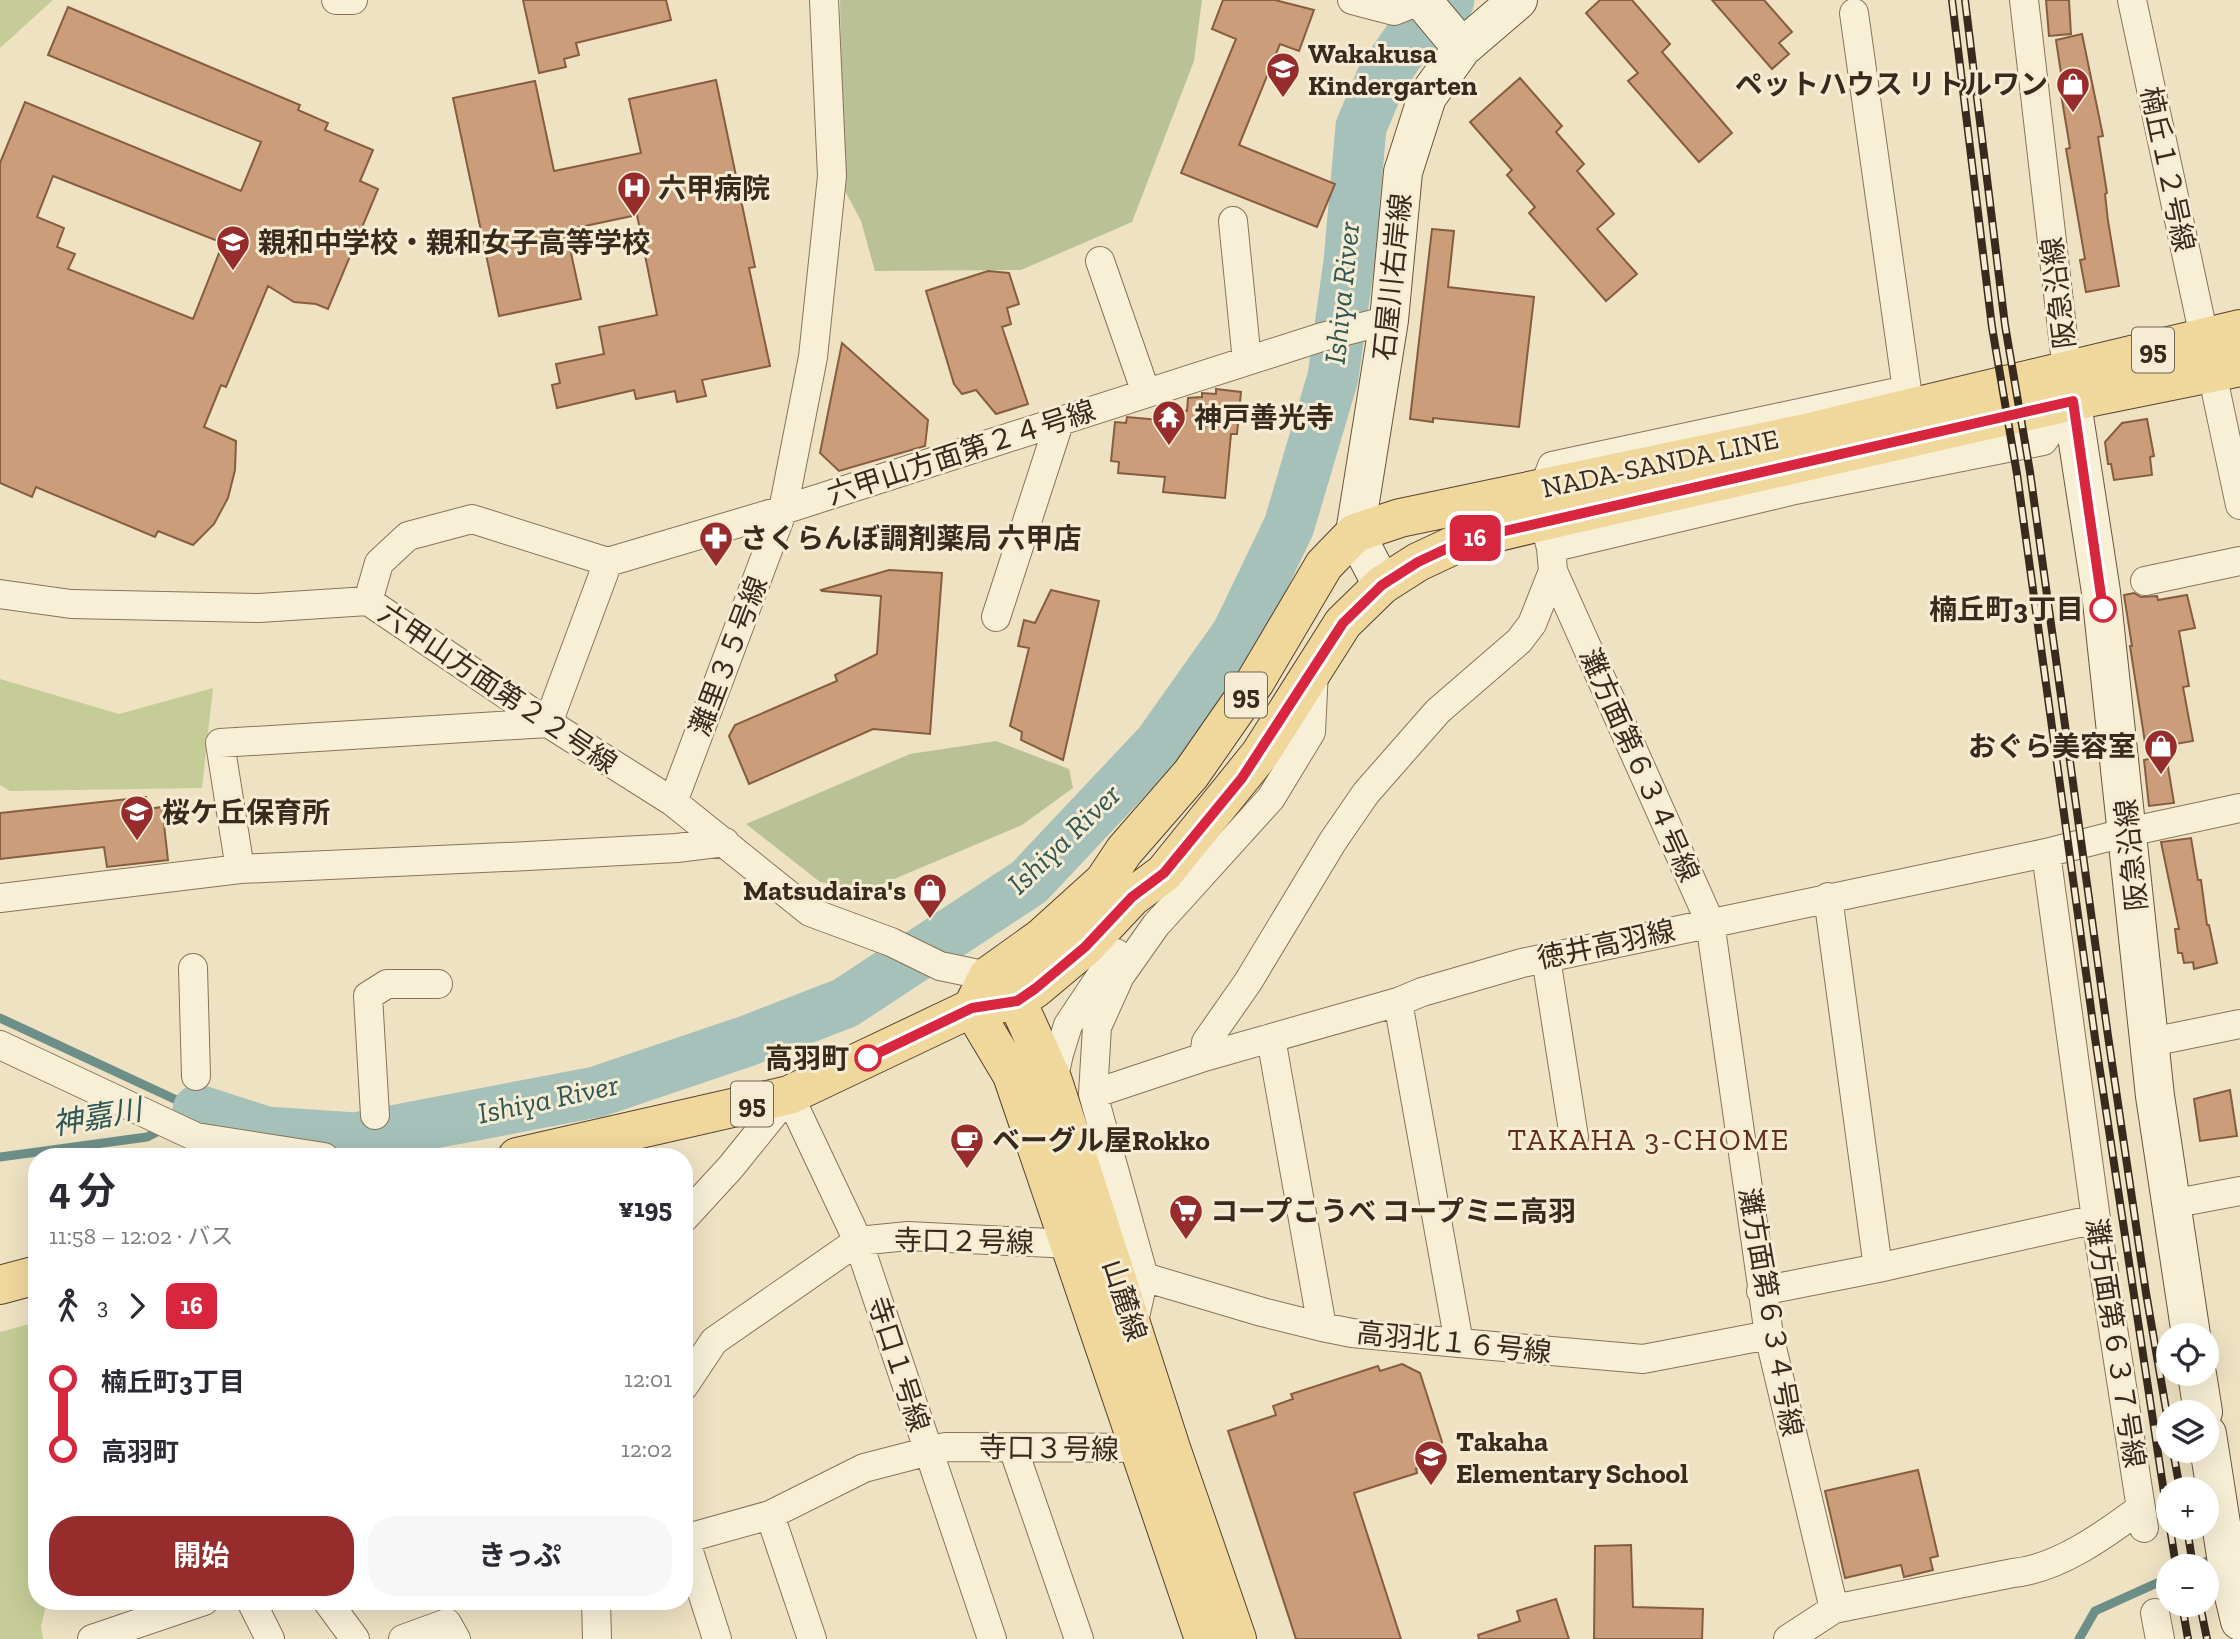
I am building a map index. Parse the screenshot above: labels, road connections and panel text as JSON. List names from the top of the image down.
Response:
{
  "streets": {
    "main road": ["95", "NADA-SANDA LINE", "山麓線"],
    "street": [
      "楠丘１２号線",
      "石屋川右岸線",
      "阪急沿線",
      "六甲山方面第２４号線",
      "灘里３５号線",
      "六甲山方面第２２号線",
      "灘方面第６３４号線",
      "徳井高羽線",
      "寺口２号線",
      "高羽北１６号線",
      "灘方面第６３７号線",
      "寺口１号線",
      "寺口３号線"
    ]
  },
  "crossings": [
    ["楠丘１２号線", "NADA-SANDA LINE"],
    ["石屋川右岸線", "六甲山方面第２４号線"],
    ["石屋川右岸線", "NADA-SANDA LINE"],
    ["阪急沿線", "NADA-SANDA LINE"],
    ["阪急沿線", "徳井高羽線"],
    ["六甲山方面第２４号線", "灘里３５号線"],
    ["NADA-SANDA LINE", "六甲山方面第２２号線"],
    ["NADA-SANDA LINE", "灘方面第６３４号線"],
    ["NADA-SANDA LINE", "山麓線"],
    ["NADA-SANDA LINE", "寺口１号線"],
    ["灘里３５号線", "六甲山方面第２２号線"],
    ["六甲山方面第２２号線", "山麓線"],
    ["灘方面第６３４号線", "徳井高羽線"],
    ["灘方面第６３４号線", "高羽北１６号線"],
    ["灘方面第６３４号線", "灘方面第６３７号線"],
    ["徳井高羽線", "灘方面第６３７号線"],
    ["寺口２号線", "山麓線"],
    ["寺口２号線", "寺口１号線"],
    ["山麓線", "寺口３号線"],
    ["寺口１号線", "寺口３号線"]
  ],
  "districts": ["TAKAHA 3-CHOME"],
  "water": ["Ishiya River", "神嘉川"],
  "places": {
    "school or university": [
      "Wakakusa Kindergarten",
      "親和中学校・親和女子高等学校",
      "桜ケ丘保育所",
      "Takaha Elementary School"
    ],
    "shop": ["ペットハウス リトルワン", "おぐら美容室", "Matsudaira's"],
    "hospital": ["六甲病院"],
    "temple": ["神戸善光寺"],
    "pharmacy": ["さくらんぼ調剤薬局 六甲店"],
    "other": ["楠丘町3丁目", "高羽町"],
    "cafe": ["ベーグル屋Rokko"],
    "supermarket": ["コープこうべ コープミニ高羽"]
  },
  "lines": ["bus line 16"],
  "page": {
    "on_map": "16",
    "heading": ["4 分", "11:58 – 12:02 · バス", "¥195"],
    "legs": ["3", "16"],
    "map_buttons": ["+", "−"],
    "list": [
      {
        "name": "楠丘町3丁目",
        "value": "12:01"
      },
      {
        "name": "高羽町",
        "value": "12:02"
      }
    ],
    "buttons": ["開始", "きっぷ"]
  }
}
